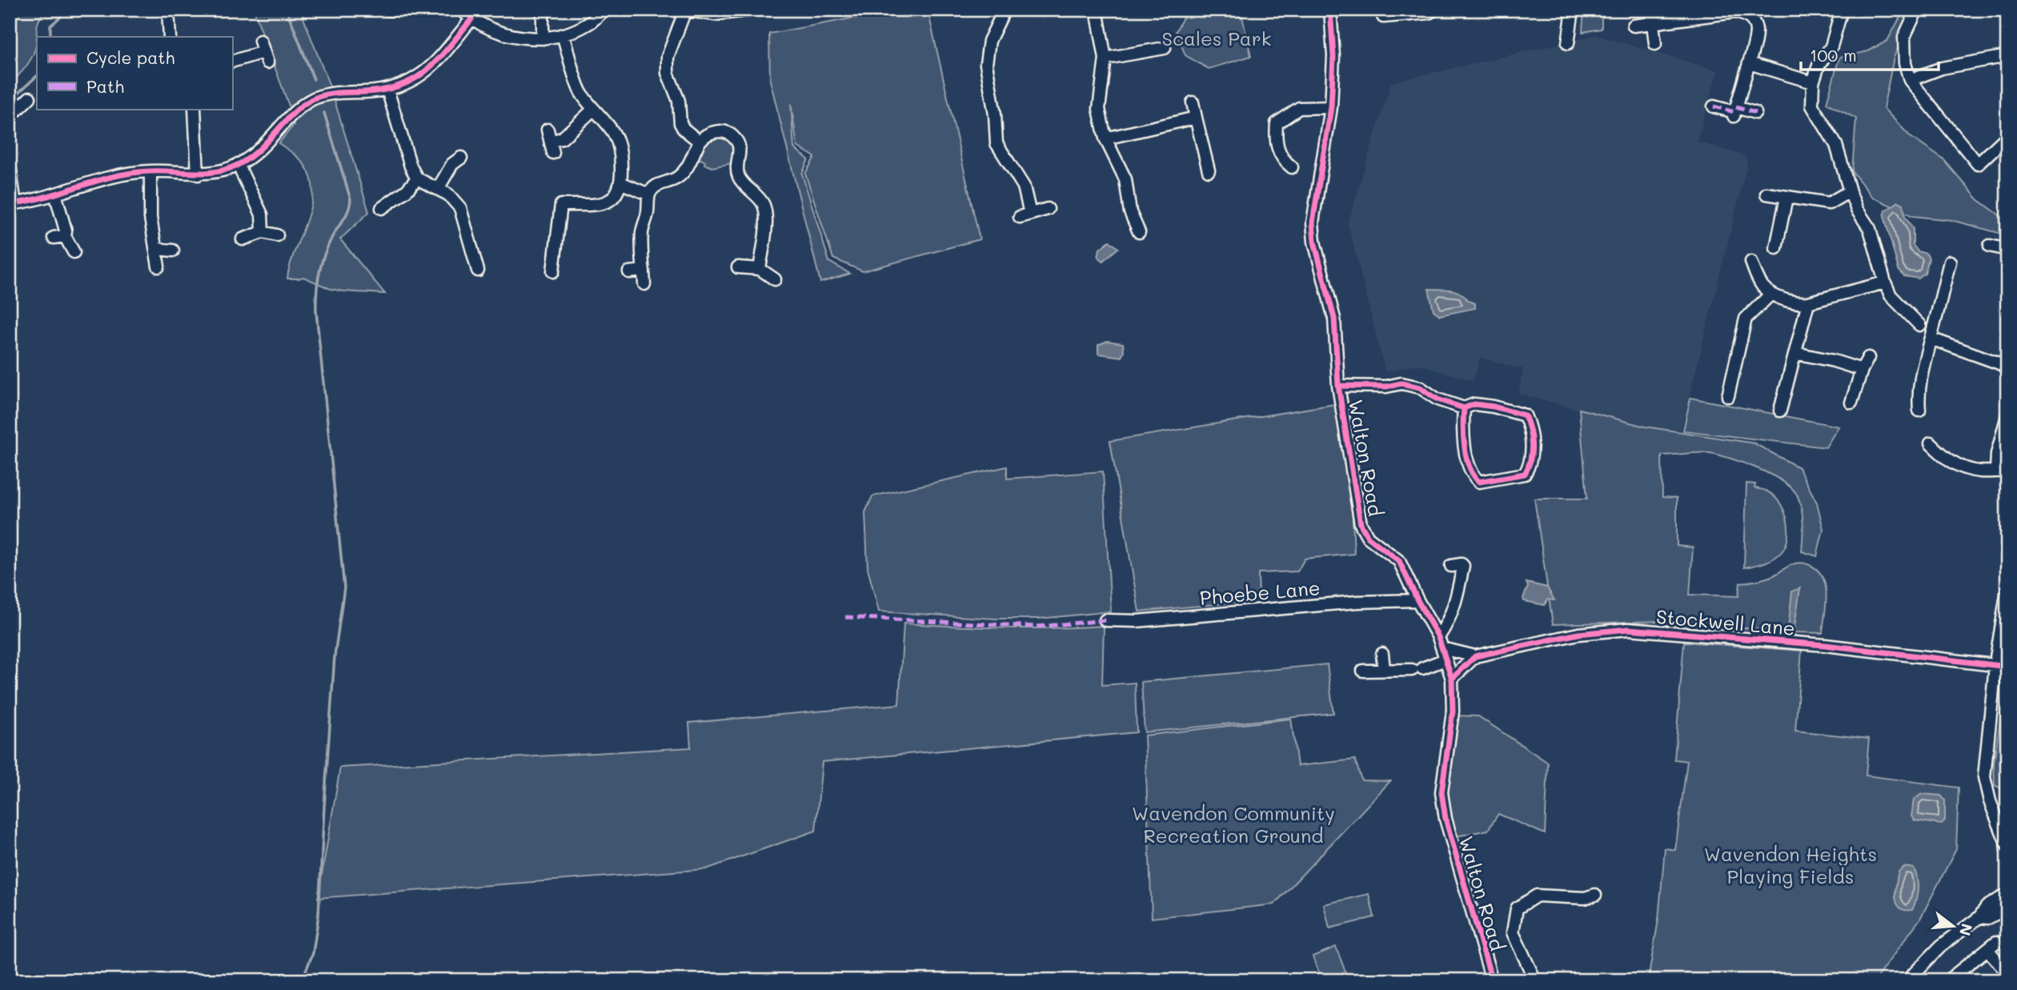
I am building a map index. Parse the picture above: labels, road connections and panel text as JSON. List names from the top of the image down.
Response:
{
  "streets": {
    "street": ["Walton Road", "Phoebe Lane", "Stockwell Lane"]
  },
  "crossings": [
    ["Walton Road", "Phoebe Lane"],
    ["Walton Road", "Stockwell Lane"]
  ],
  "parks": ["Scales Park", "Wavendon Community Recreation Ground", "Wavendon Heights Playing Fields"],
  "legend": ["Cycle path", "Path"],
  "scale_bar": "100 m",
  "north": "right"
}
